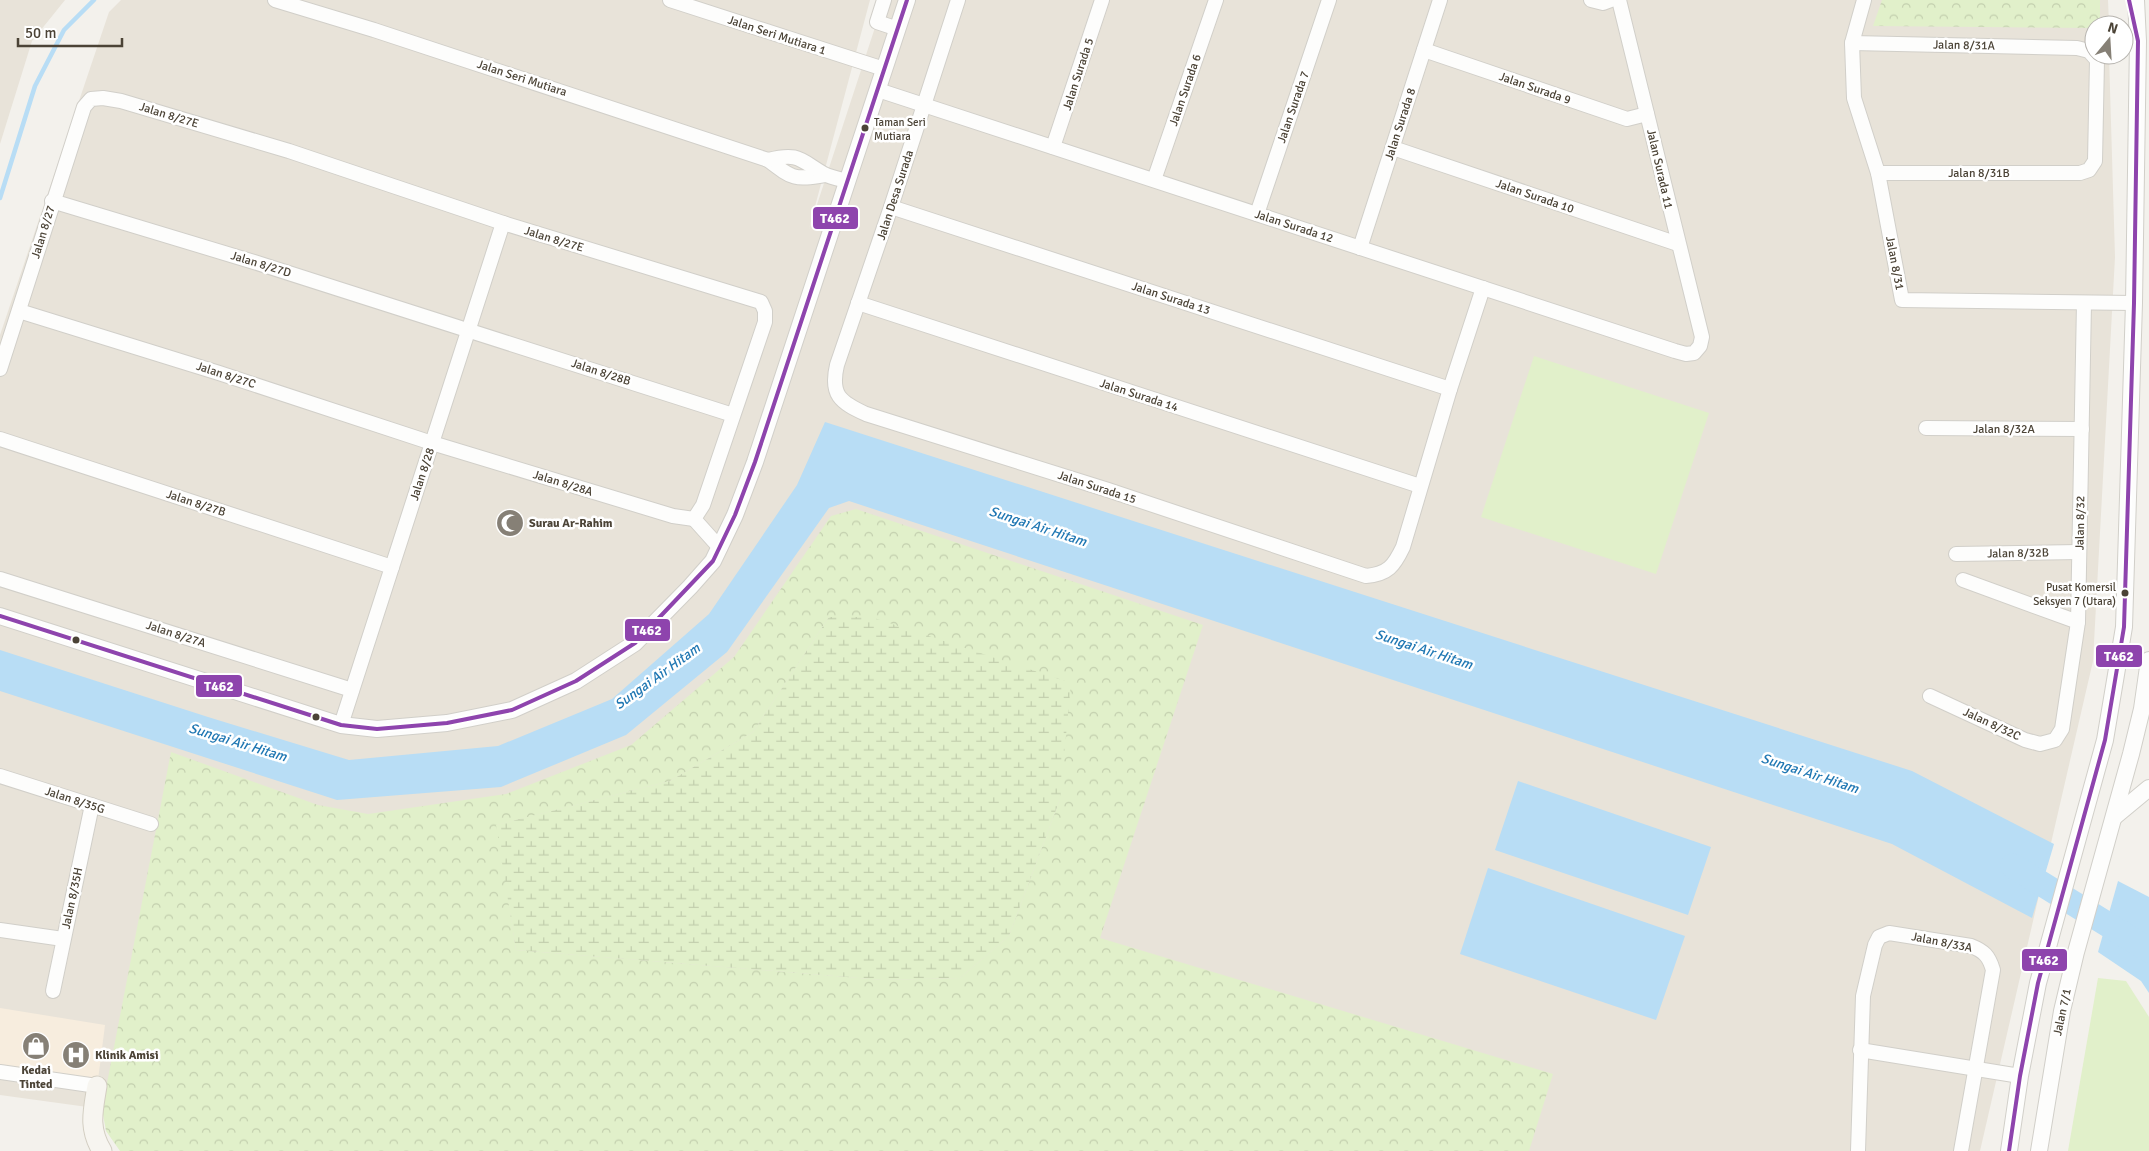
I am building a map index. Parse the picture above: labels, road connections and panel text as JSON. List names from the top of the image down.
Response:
{
  "streets": {
    "street": [
      "Jalan Seri Mutiara 1",
      "Jalan 8/31A",
      "Jalan Surada 5",
      "Jalan Seri Mutiara",
      "Jalan Surada 9",
      "Jalan Surada 6",
      "Jalan Surada 7",
      "Jalan 8/27E",
      "Jalan Surada 8",
      "Jalan Surada 11",
      "Jalan 8/31B",
      "Jalan Desa Surada",
      "Jalan Surada 10",
      "Jalan Surada 12",
      "Jalan 8/27",
      "Jalan 8/31",
      "Jalan 8/27D",
      "Jalan Surada 13",
      "Jalan 8/28B",
      "Jalan 8/27C",
      "Jalan Surada 14",
      "Jalan 8/32A",
      "Jalan 8/28",
      "Jalan 8/28A",
      "Jalan Surada 15",
      "Jalan 8/27B",
      "Jalan 8/32",
      "Jalan 8/32B",
      "Jalan 8/27A",
      "Jalan 8/32C",
      "Jalan 8/35G",
      "Jalan 8/35H",
      "Jalan 8/33A",
      "Jalan 7/1"
    ]
  },
  "crossings": [
    ["Jalan 8/31A", "Jalan 8/31B"],
    ["Jalan 8/31A", "Jalan 8/31"],
    ["Jalan Surada 5", "Jalan Surada 12"],
    ["Jalan Surada 9", "Jalan Surada 8"],
    ["Jalan Surada 9", "Jalan Surada 11"],
    ["Jalan Surada 6", "Jalan Surada 12"],
    ["Jalan Surada 7", "Jalan Surada 12"],
    ["Jalan 8/27E", "Jalan 8/27"],
    ["Jalan 8/27E", "Jalan 8/28B"],
    ["Jalan 8/27E", "Jalan 8/28"],
    ["Jalan 8/27E", "Jalan 8/28A"],
    ["Jalan Surada 8", "Jalan Surada 10"],
    ["Jalan Surada 8", "Jalan Surada 12"],
    ["Jalan Surada 11", "Jalan Surada 10"],
    ["Jalan Surada 11", "Jalan Surada 12"],
    ["Jalan 8/31B", "Jalan 8/31"],
    ["Jalan Desa Surada", "Jalan Surada 12"],
    ["Jalan Desa Surada", "Jalan Surada 13"],
    ["Jalan Desa Surada", "Jalan Surada 14"],
    ["Jalan Desa Surada", "Jalan Surada 15"],
    ["Jalan 8/27", "Jalan 8/27D"],
    ["Jalan 8/27", "Jalan 8/27C"],
    ["Jalan 8/31", "Jalan 8/32"],
    ["Jalan 8/27D", "Jalan 8/28B"],
    ["Jalan 8/27D", "Jalan 8/28"],
    ["Jalan 8/28B", "Jalan 8/28"],
    ["Jalan 8/27C", "Jalan 8/28"],
    ["Jalan 8/27C", "Jalan 8/28A"],
    ["Jalan Surada 14", "Jalan Surada 15"],
    ["Jalan 8/32A", "Jalan 8/32"],
    ["Jalan 8/28", "Jalan 8/28A"],
    ["Jalan 8/28", "Jalan 8/27B"],
    ["Jalan 8/28", "Jalan 8/27A"],
    ["Jalan 8/32", "Jalan 8/32B"],
    ["Jalan 8/32", "Jalan 8/32C"],
    ["Jalan 8/35G", "Jalan 8/35H"]
  ],
  "water": ["Sungai Air Hitam"],
  "places": {
    "other": ["Taman Seri Mutiara", "Pusat Komersil Seksyen 7 (Utara)"],
    "mosque": ["Surau Ar-Rahim"],
    "shop": ["Kedai Tinted"],
    "hospital": ["Klinik Amisi"]
  },
  "lines": ["transit line T462"],
  "scale_bar": "50 m",
  "north": "top"
}
